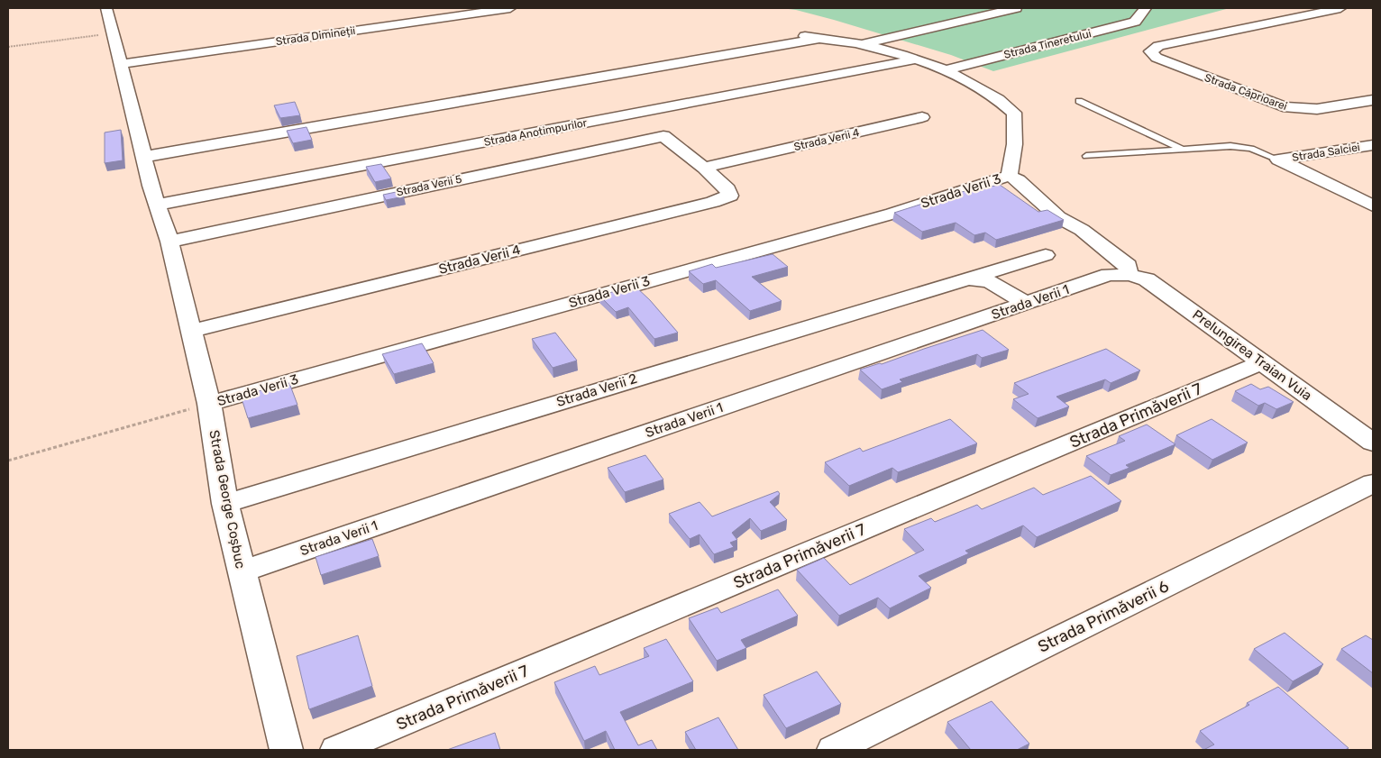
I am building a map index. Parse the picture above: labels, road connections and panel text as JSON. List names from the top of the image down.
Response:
{
  "streets": {
    "street": [
      "Strada Dimineții",
      "Strada Tineretului",
      "Strada Căprioarei",
      "Strada Anotimpurilor",
      "Strada Verii 4",
      "Strada Salciei",
      "Strada Verii 5",
      "Strada Verii 3",
      "Strada Verii 1",
      "Prelungirea Traian Vuia",
      "Strada Verii 2",
      "Strada Primăverii 7",
      "Strada George Coșbuc",
      "Strada Primăverii 6"
    ]
  },
  "crossings": [
    ["Strada Dimineții", "Strada George Coșbuc"],
    ["Strada Anotimpurilor", "Strada George Coșbuc"],
    ["Strada Verii 4", "Strada Verii 5"],
    ["Strada Verii 4", "Strada George Coșbuc"],
    ["Strada Verii 5", "Strada George Coșbuc"],
    ["Strada Verii 3", "Strada George Coșbuc"],
    ["Strada Verii 1", "Prelungirea Traian Vuia"],
    ["Strada Verii 1", "Strada Verii 2"],
    ["Strada Verii 1", "Strada George Coșbuc"],
    ["Prelungirea Traian Vuia", "Strada Primăverii 7"],
    ["Strada Verii 2", "Strada George Coșbuc"]
  ]
}
